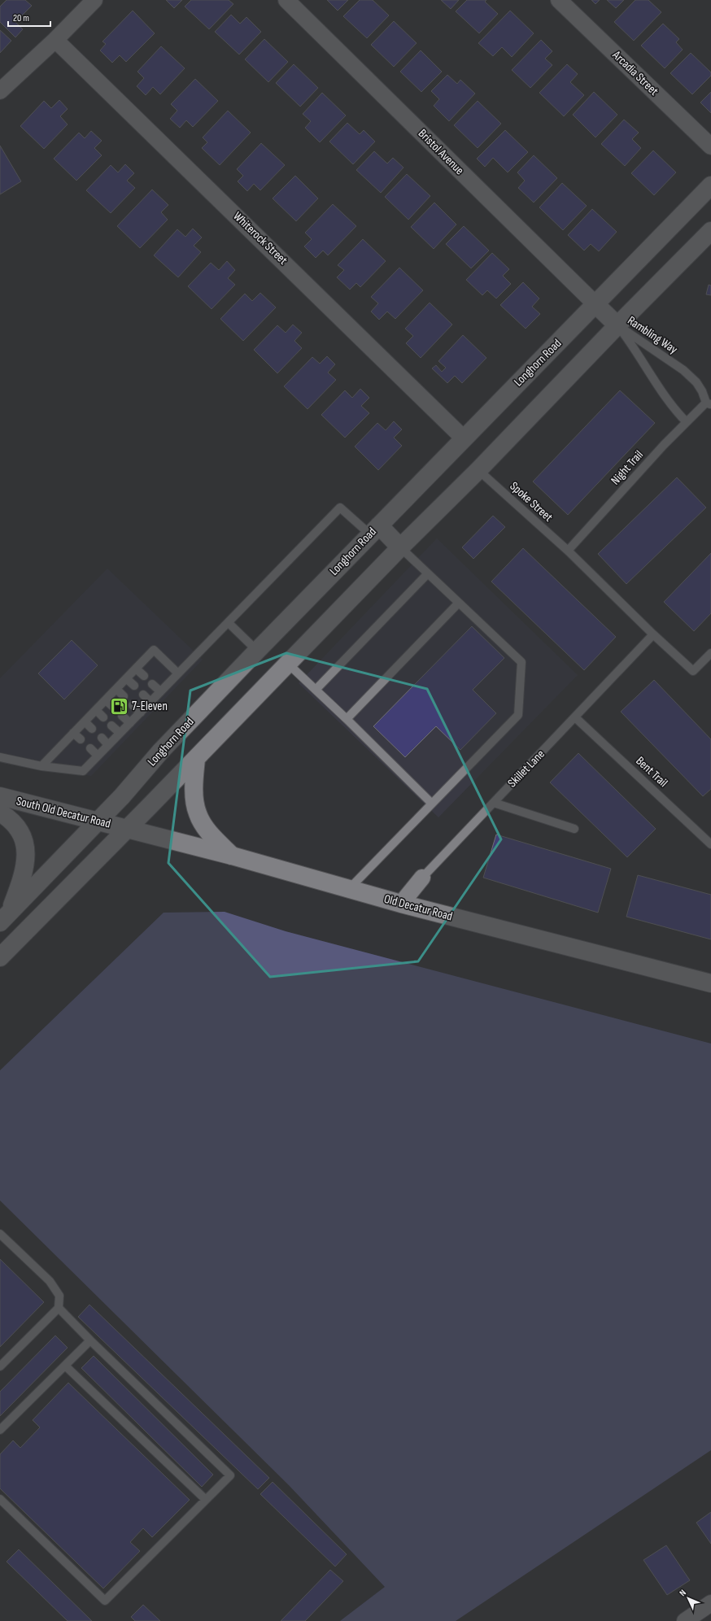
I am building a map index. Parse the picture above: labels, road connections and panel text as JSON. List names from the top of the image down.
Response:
{
  "streets": {
    "main road": ["Longhorn Road", "South Old Decatur Road", "Old Decatur Road"],
    "street": [
      "Arcadia Street",
      "Bristol Avenue",
      "Whiterock Street",
      "Skillet Lane"
    ],
    "lane": [
      "Rambling Way",
      "Night Trail",
      "Spoke Street",
      "Bent Trail"
    ]
  },
  "crossings": [
    ["Bristol Avenue", "Longhorn Road"],
    ["Whiterock Street", "Longhorn Road"],
    ["Rambling Way", "Night Trail"],
    ["Longhorn Road", "South Old Decatur Road"],
    ["Night Trail", "Spoke Street"],
    ["Spoke Street", "Skillet Lane"],
    ["Skillet Lane", "Bent Trail"],
    ["Skillet Lane", "Old Decatur Road"],
    ["South Old Decatur Road", "Old Decatur Road"]
  ],
  "places": {
    "fuel station": ["7-Eleven"]
  },
  "scale_bar": "20 m",
  "north": "top left"
}
